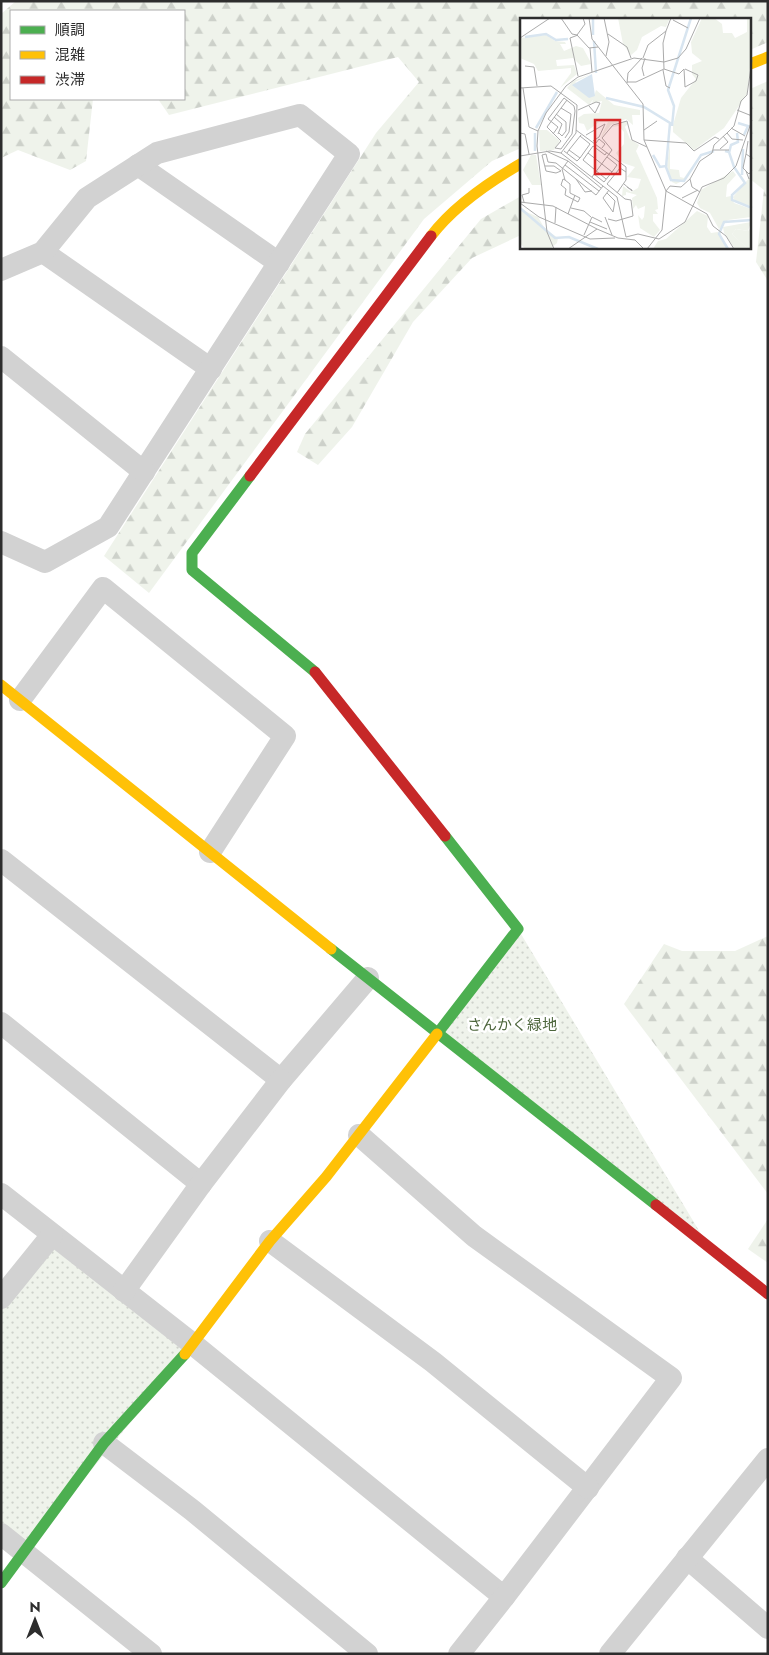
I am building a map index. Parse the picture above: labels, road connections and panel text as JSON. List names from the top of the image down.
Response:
{
  "parks": ["さんかく緑地"],
  "legend": ["順調", "混雑", "渋滞"],
  "north": "top"
}
